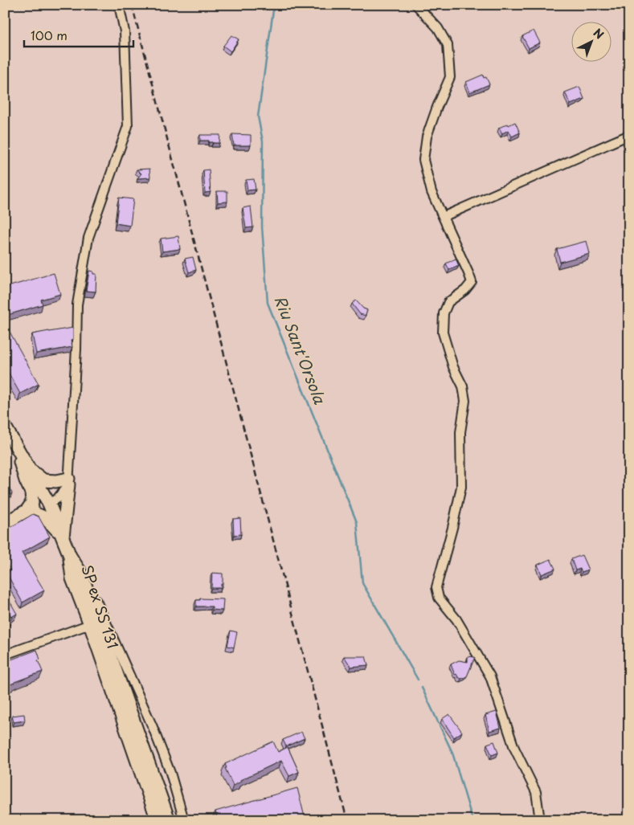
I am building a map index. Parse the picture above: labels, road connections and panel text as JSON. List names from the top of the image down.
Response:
{
  "streets": {
    "main road": ["SP ex SS 131"]
  },
  "water": ["Riu Sant'Orsola"],
  "scale_bar": "100 m",
  "north": "top right"
}
